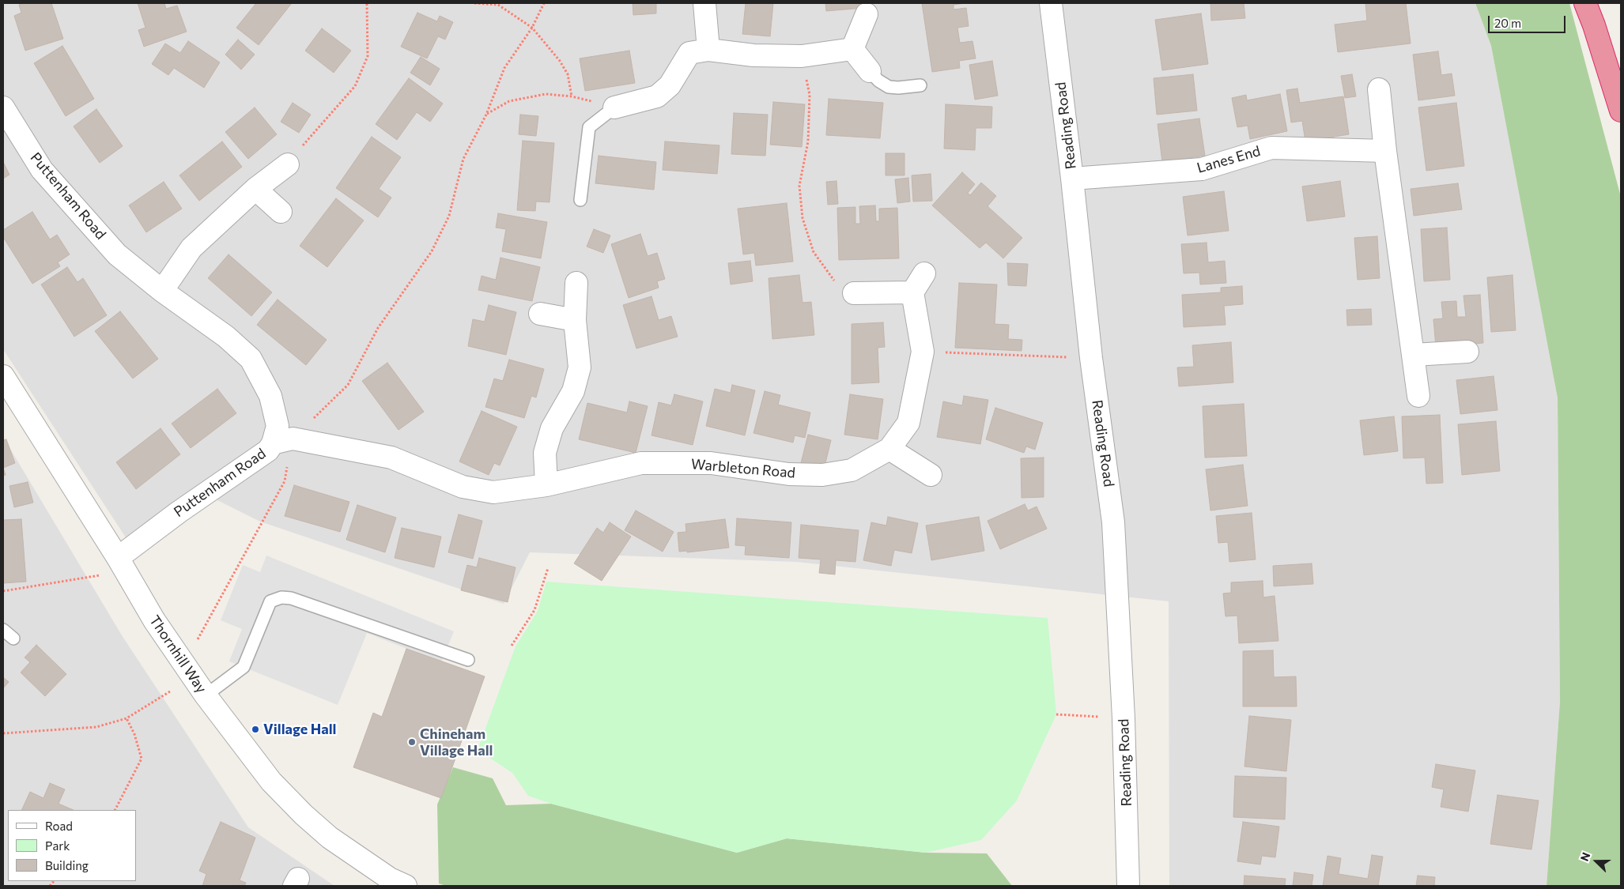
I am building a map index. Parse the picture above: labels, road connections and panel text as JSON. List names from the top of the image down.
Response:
{
  "streets": {
    "street": [
      "Reading Road",
      "Lanes End",
      "Puttenham Road",
      "Warbleton Road",
      "Thornhill Way"
    ]
  },
  "crossings": [
    ["Reading Road", "Lanes End"],
    ["Puttenham Road", "Warbleton Road"],
    ["Puttenham Road", "Thornhill Way"]
  ],
  "places": ["Village Hall", "Chineham Village Hall"],
  "legend": ["Road", "Park", "Building"],
  "scale_bar": "20 m",
  "north": "left"
}
